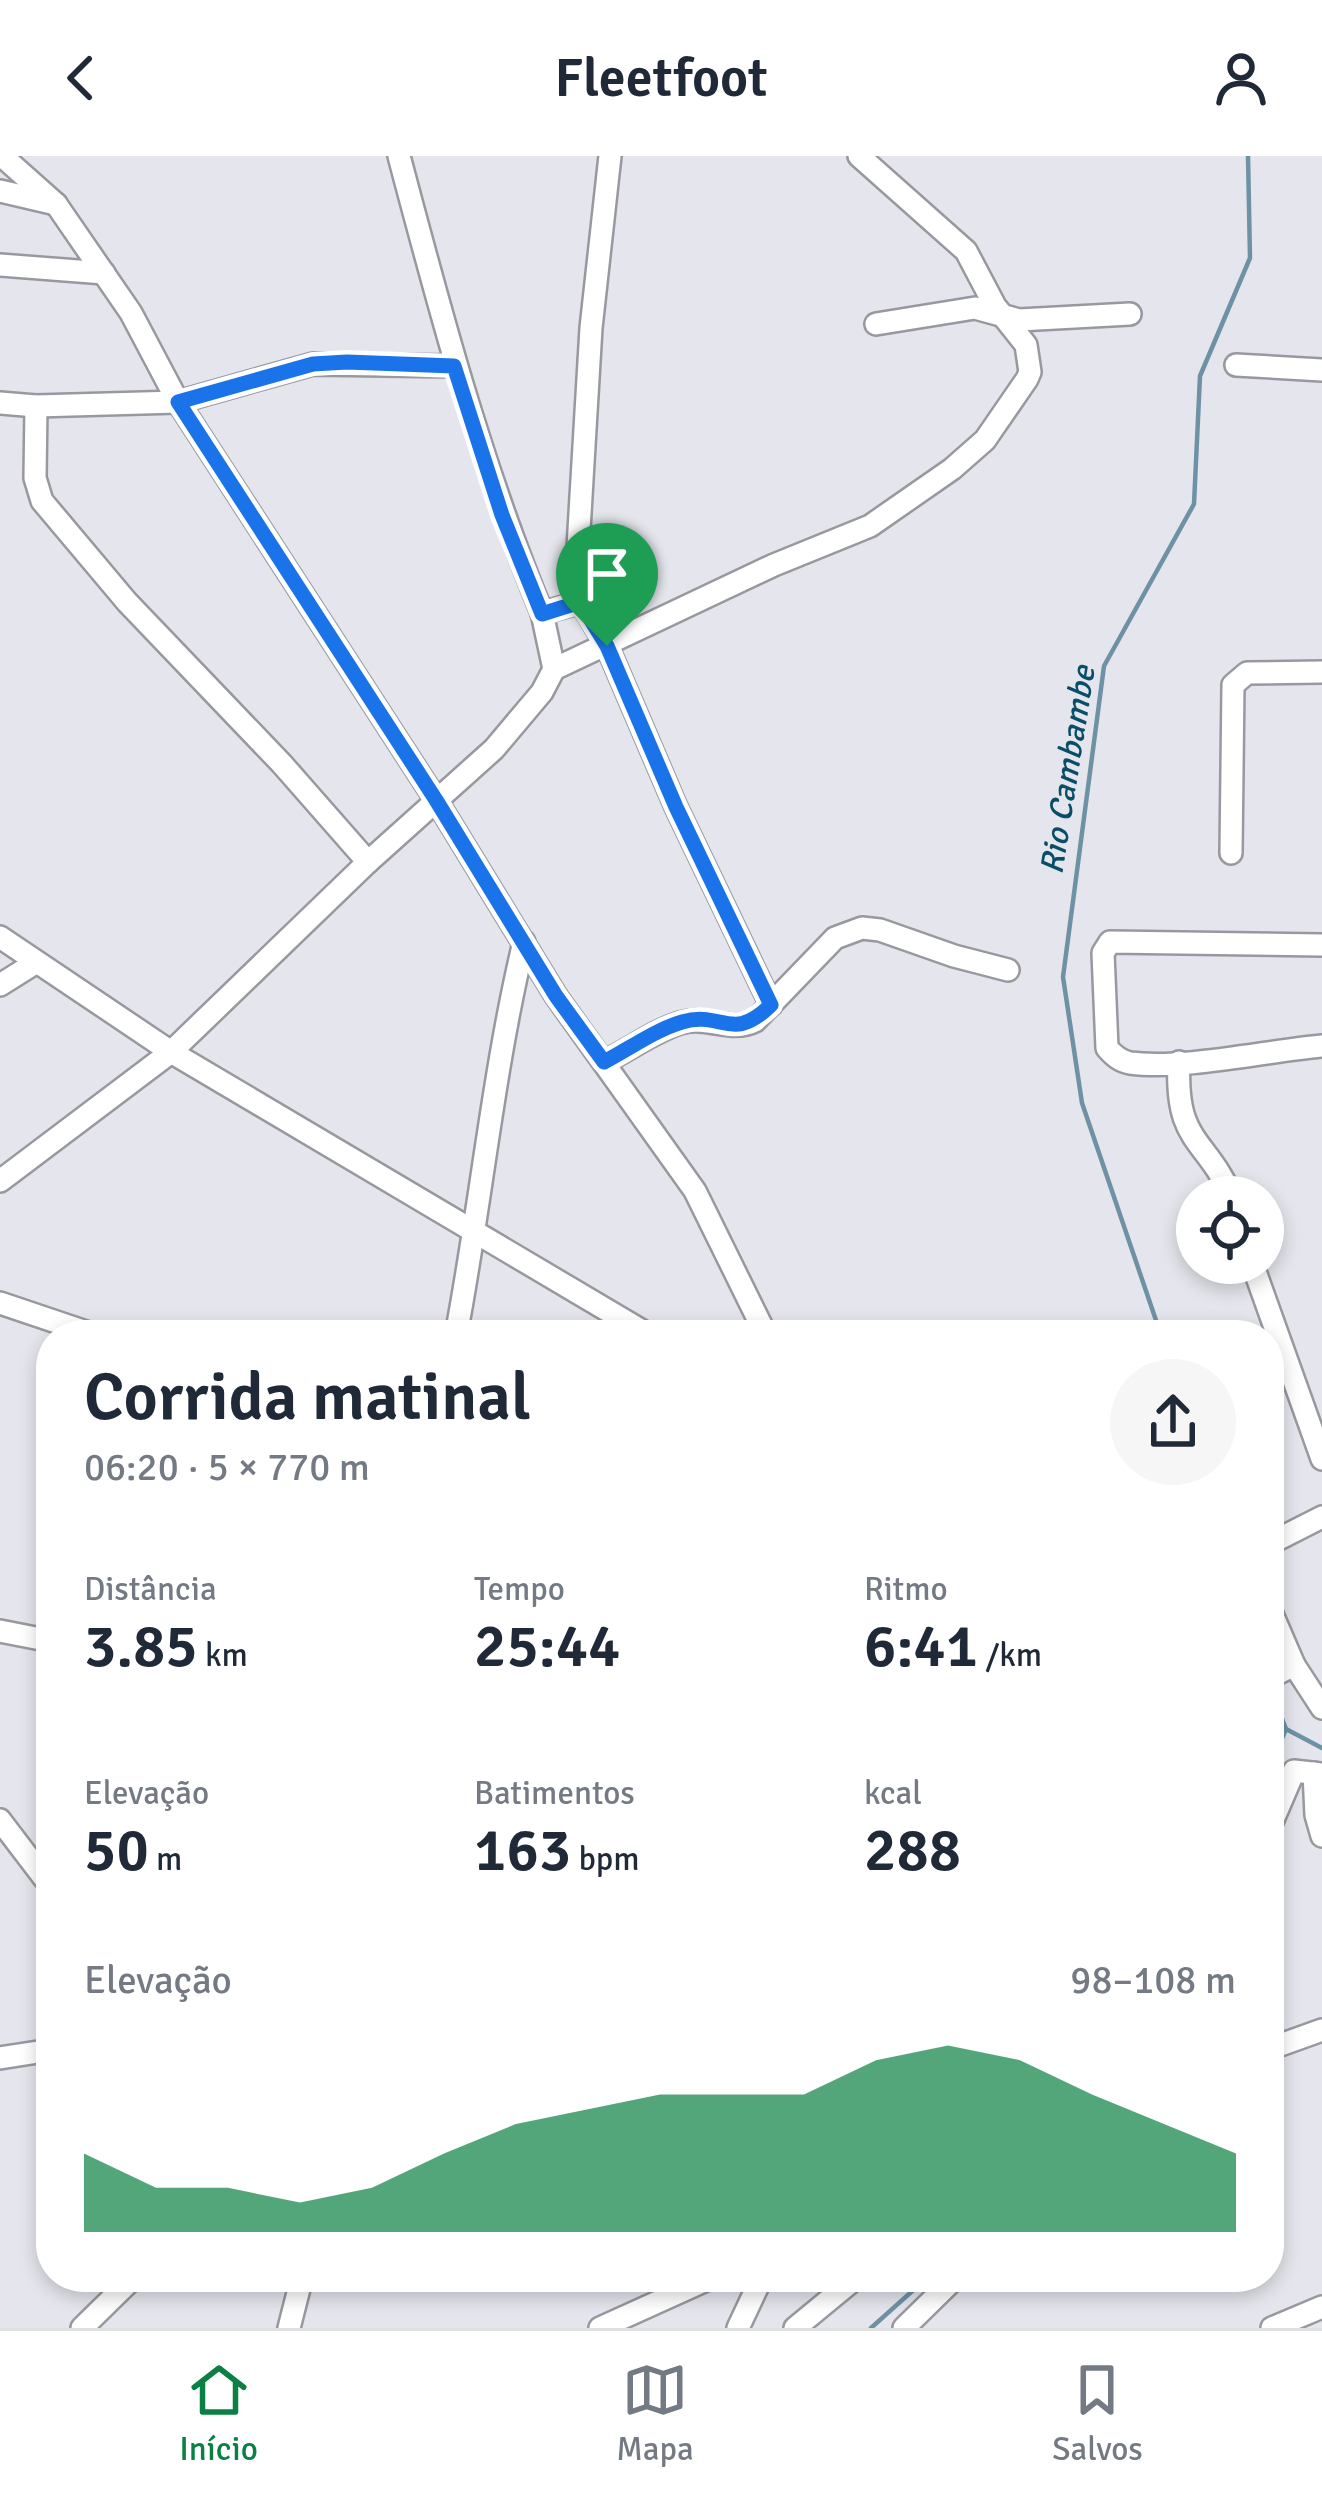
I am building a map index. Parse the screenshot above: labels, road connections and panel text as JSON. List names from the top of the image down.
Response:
{
  "water": ["Rio Cambambe"],
  "page": {
    "header": "Fleetfoot",
    "heading": ["Corrida matinal", "06:20 · 5 × 770 m"],
    "stats": [
      ["Distância", "3.85 km"],
      ["Tempo", "25:44"],
      ["Ritmo", "6:41 /km"],
      ["Elevação", "50 m"],
      ["Batimentos", "163 bpm"],
      ["kcal", "288"]
    ],
    "chart": ["Elevação", "98–108 m"],
    "tabs": ["Início", "Mapa", "Salvos"]
  }
}
